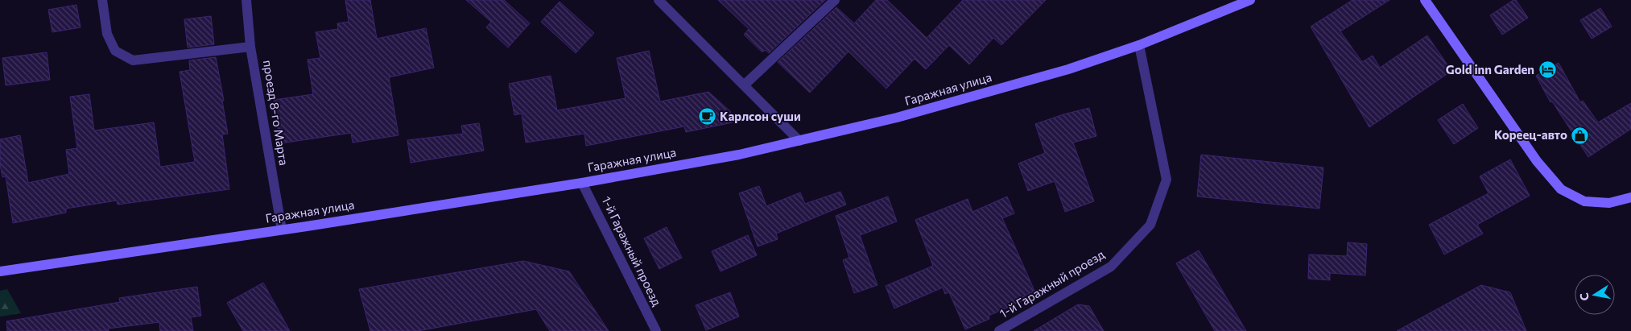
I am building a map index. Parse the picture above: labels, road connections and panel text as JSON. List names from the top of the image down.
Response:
{
  "streets": {
    "street": ["Гаражная улица", "проезд 8-го Марта", "1-й Гаражный проезд"]
  },
  "crossings": [
    ["Гаражная улица", "проезд 8-го Марта"],
    ["Гаражная улица", "1-й Гаражный проезд"]
  ],
  "places": {
    "hotel": ["Gold inn Garden"],
    "cafe": ["Карлсон суши"],
    "shop": ["Кореец-авто"]
  },
  "north": "left"
}
